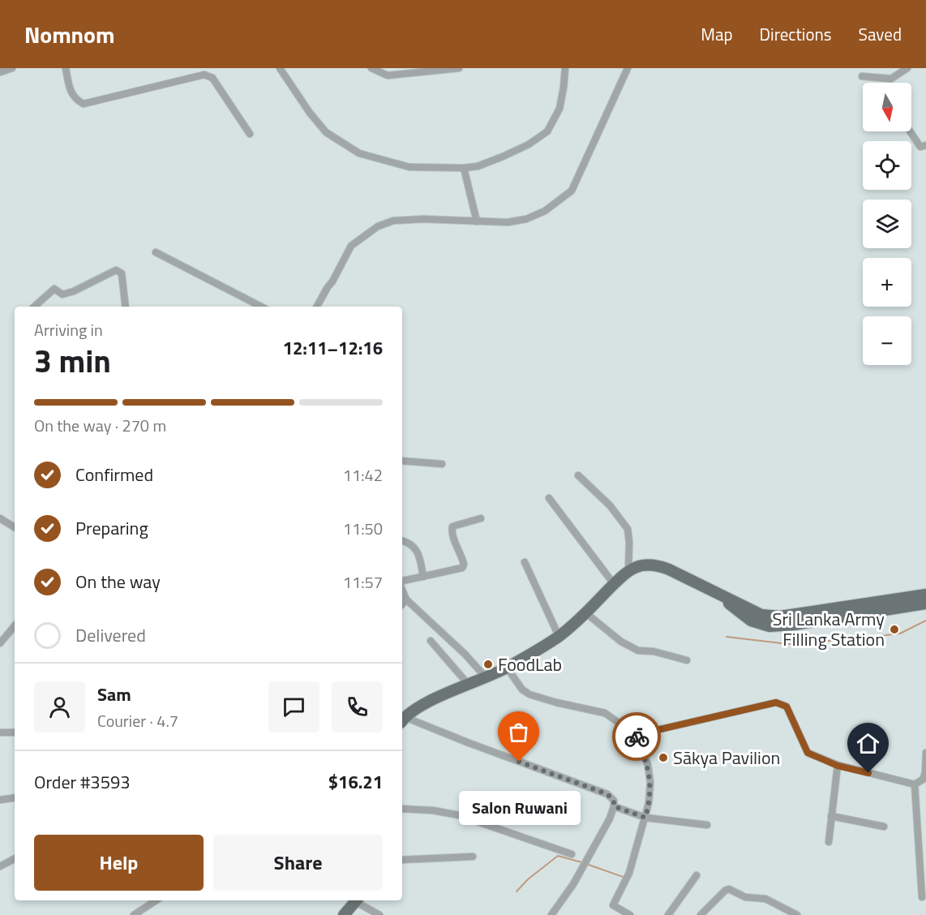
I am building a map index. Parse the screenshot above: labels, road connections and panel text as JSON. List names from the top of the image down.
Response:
{
  "places": [
    "Sri Lanka Army Filling Station",
    "FoodLab",
    "Sākya Pavilion",
    "Salon Ruwani"
  ],
  "north": "bottom",
  "page": {
    "header": "Nomnom",
    "nav": ["Map", "Directions", "Saved"],
    "map_buttons": ["+", "−"],
    "heading": ["3 min", "Arriving in", "12:11–12:16"],
    "panel": [
      "Sam",
      "Courier · 4.7",
      "Order #3593",
      "$16.21"
    ],
    "bar": "On the way · 270 m",
    "list": [
      ["Confirmed", "11:42"],
      ["Preparing", "11:50"],
      ["On the way", "11:57"],
      "Delivered"
    ],
    "bubble": "Salon Ruwani",
    "buttons": ["Help", "Share"]
  }
}
